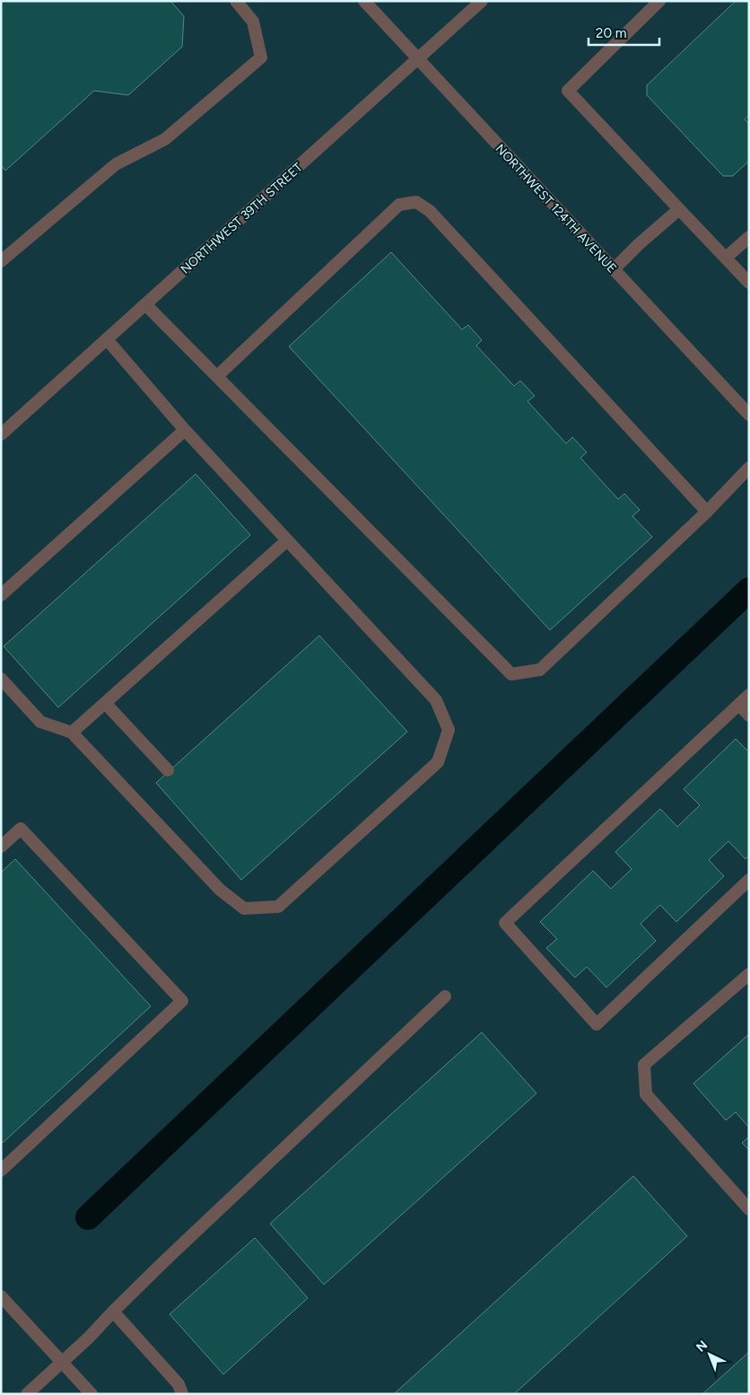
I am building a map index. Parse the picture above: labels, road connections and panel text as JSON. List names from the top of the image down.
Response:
{
  "streets": {
    "street": ["NORTHWEST 124TH AVENUE", "NORTHWEST 39TH STREET"]
  },
  "crossings": [
    ["NORTHWEST 124TH AVENUE", "NORTHWEST 39TH STREET"]
  ],
  "scale_bar": "20 m",
  "north": "top left"
}
